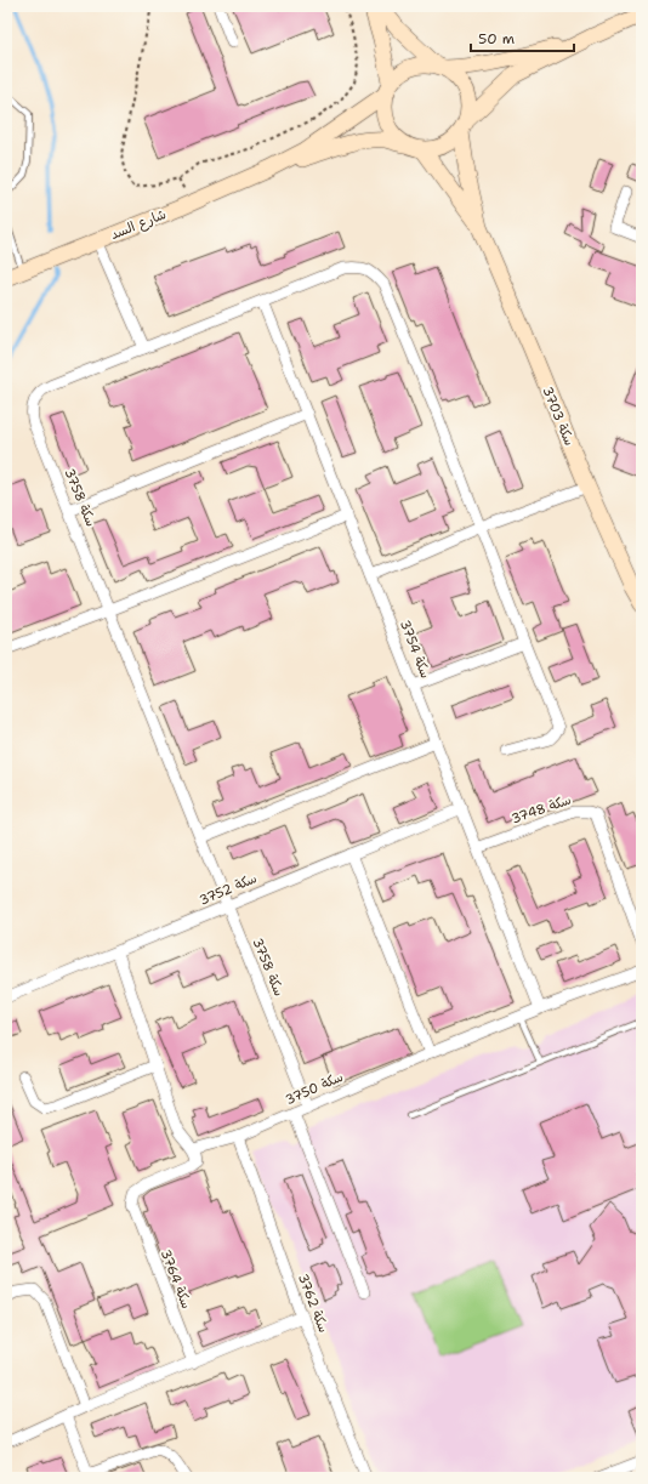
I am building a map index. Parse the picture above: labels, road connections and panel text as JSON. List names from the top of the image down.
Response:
{
  "streets": {
    "street": [
      "شارع السد",
      "سكة 3703",
      "سكة 3758",
      "سكة 3754",
      "سكة 3748",
      "سكة 3752",
      "سكة 3750",
      "سكة 3764",
      "سكة 3762"
    ]
  },
  "crossings": [
    ["شارع السد", "سكة 3703"],
    ["سكة 3758", "سكة 3754"],
    ["سكة 3758", "سكة 3752"],
    ["سكة 3758", "سكة 3750"],
    ["سكة 3754", "سكة 3748"],
    ["سكة 3754", "سكة 3752"],
    ["سكة 3754", "سكة 3750"],
    ["سكة 3750", "سكة 3764"],
    ["سكة 3750", "سكة 3762"]
  ],
  "scale_bar": "50 m"
}
